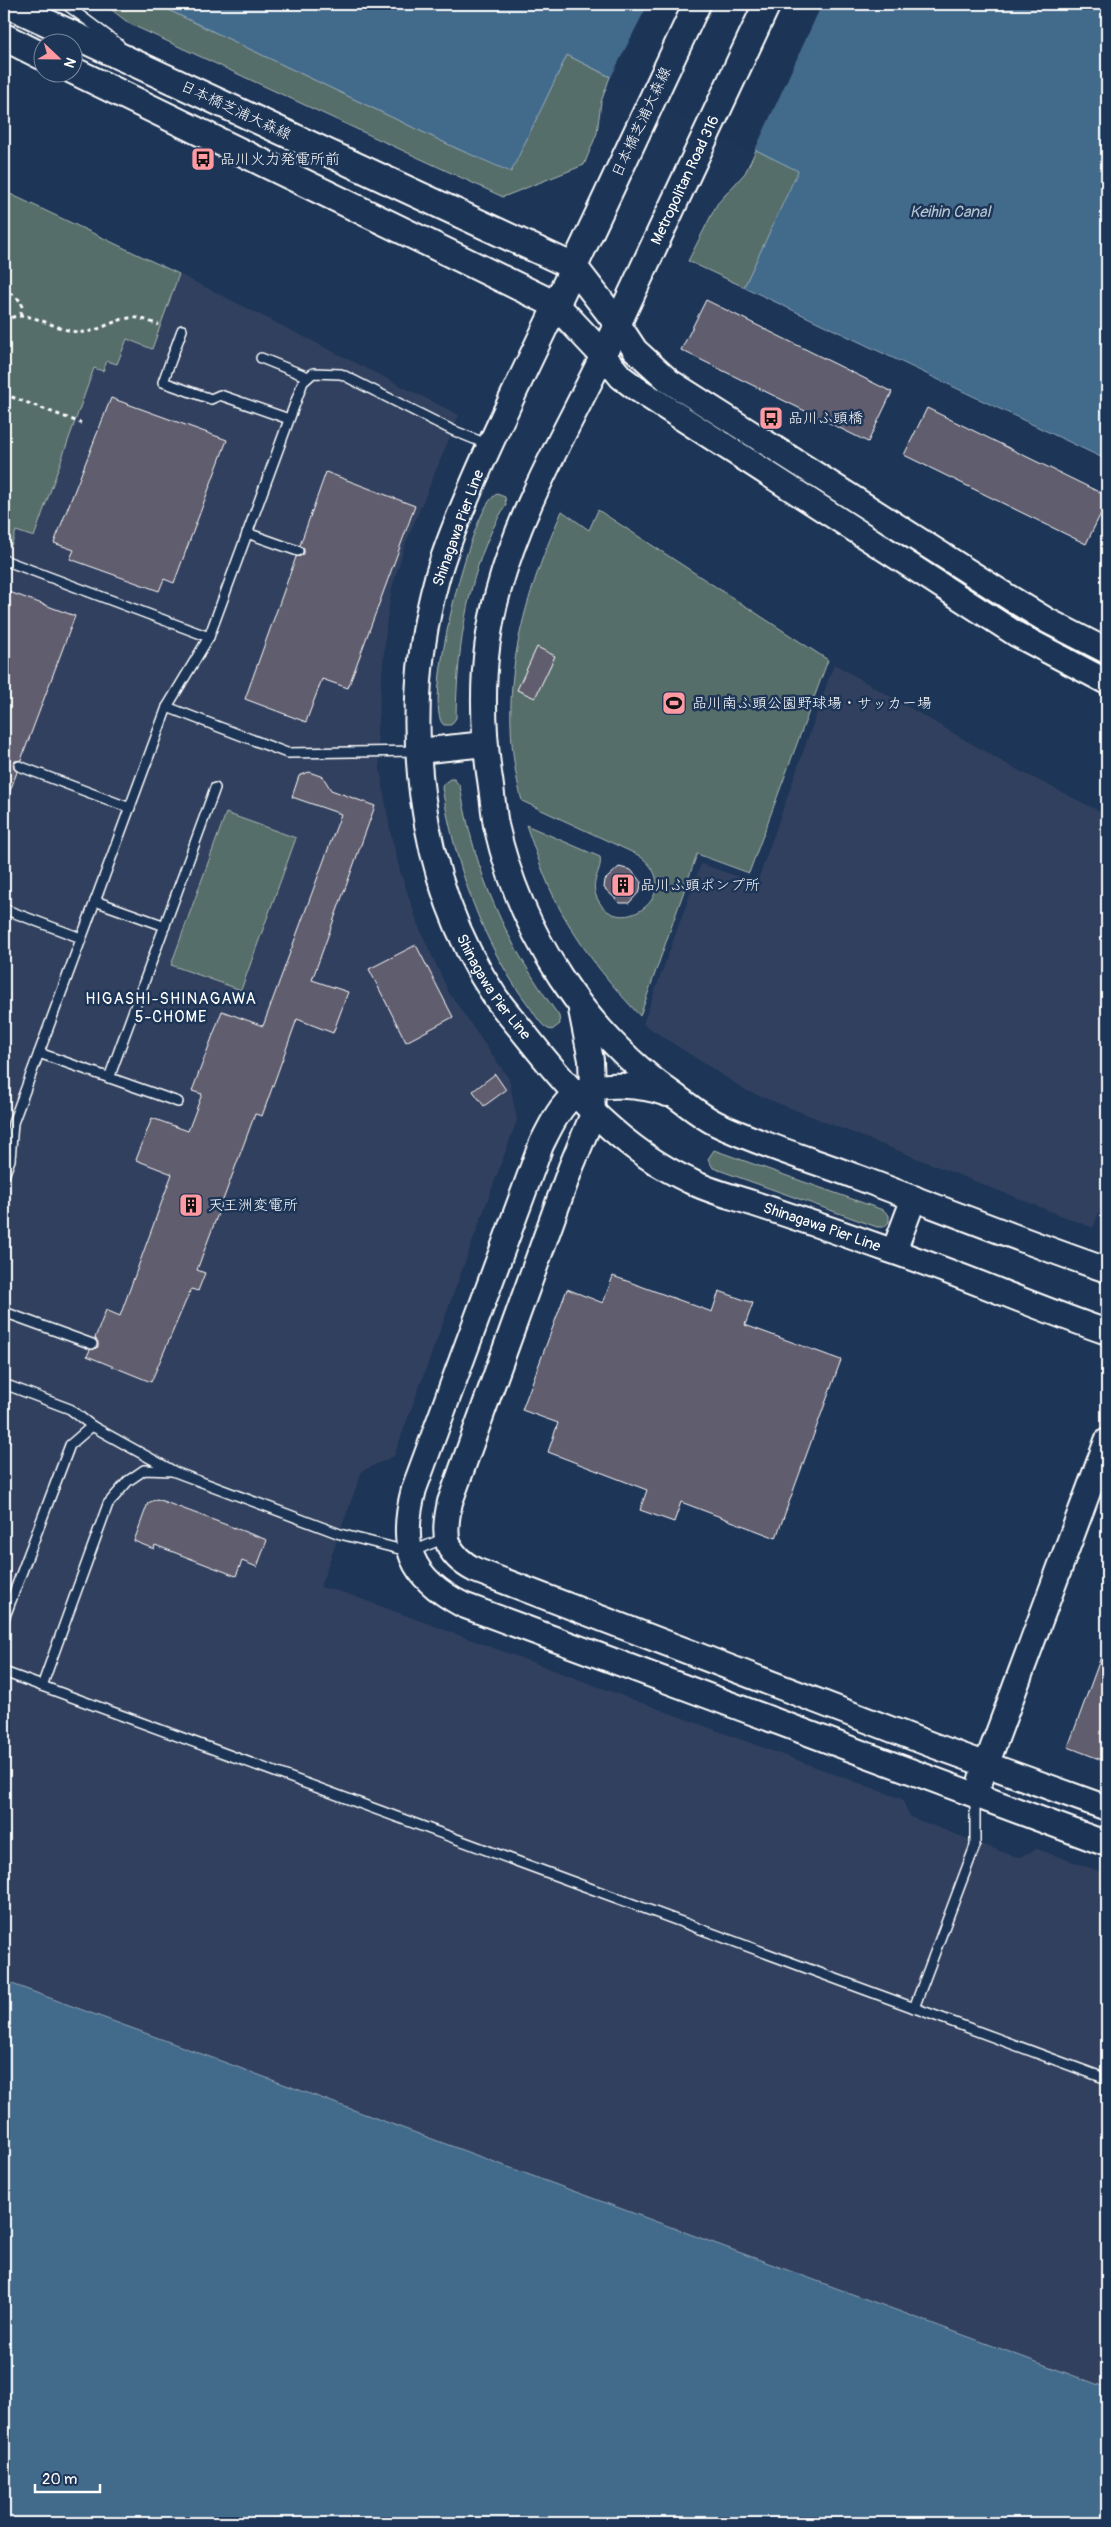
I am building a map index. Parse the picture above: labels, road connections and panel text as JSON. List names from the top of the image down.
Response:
{
  "streets": {
    "main road": ["日本橋芝浦大森線", "Metropolitan Road 316"],
    "street": ["Shinagawa Pier Line"]
  },
  "crossings": [
    ["日本橋芝浦大森線", "Metropolitan Road 316"]
  ],
  "districts": ["HIGASHI-SHINAGAWA 5-CHOME"],
  "water": ["Keihin Canal"],
  "places": {
    "bus stop": ["品川火力発電所前", "品川ふ頭橋"],
    "sports": ["品川南ふ頭公園野球場・サッカー場"],
    "building": ["品川ふ頭ポンプ所", "天王洲変電所"]
  },
  "scale_bar": "20 m",
  "north": "right"
}
